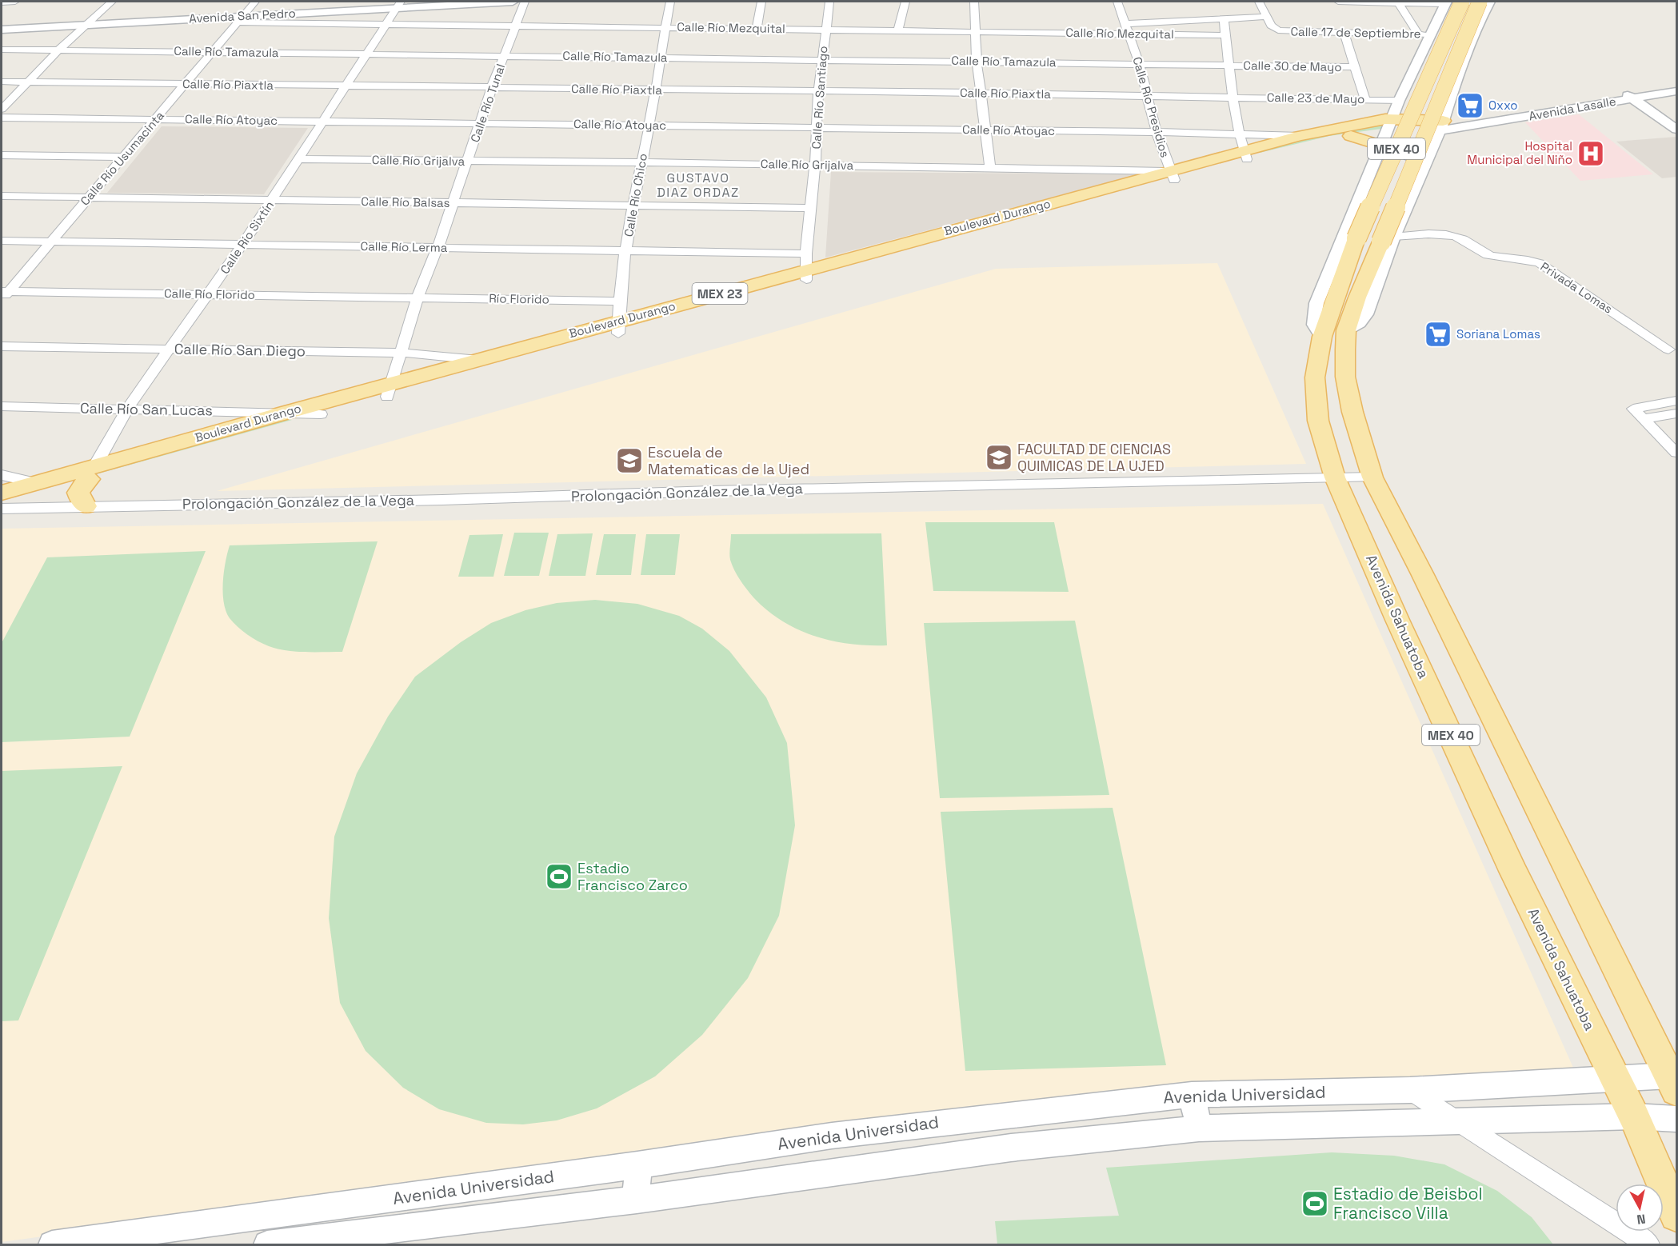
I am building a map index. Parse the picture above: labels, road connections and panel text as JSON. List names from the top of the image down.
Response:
{
  "streets": {
    "main road": [
      "MEX 40",
      "Boulevard Durango",
      "MEX 23",
      "Avenida Sahuatoba"
    ],
    "street": [
      "Avenida San Pedro",
      "Calle Río Mezquital",
      "Calle 17 de Septiembre",
      "Calle Río Tamazula",
      "Calle 30 de Mayo",
      "Calle Río Piaxtla",
      "Calle Río Santiago",
      "Calle 23 de Mayo",
      "Calle Río Tunal",
      "Calle Río Presidios",
      "Avenida Lasalle",
      "Calle Río Atoyac",
      "Calle Río Usumacinta",
      "Calle Río Grijalva",
      "Calle Río Chico",
      "Calle Río Balsas",
      "Calle Río Sixtín",
      "Calle Río Lerma",
      "Privada Lomas",
      "Calle Río Florido",
      "Río Florido",
      "Calle Río San Diego",
      "Calle Río San Lucas",
      "Prolongación González de la Vega",
      "Avenida Universidad"
    ]
  },
  "crossings": [
    ["Avenida San Pedro", "Calle Río Mezquital"],
    ["Avenida San Pedro", "Calle Río Usumacinta"],
    ["Avenida San Pedro", "Calle Río Sixtín"],
    ["Calle Río Mezquital", "Calle Río Santiago"],
    ["Calle Río Mezquital", "Calle Río Tunal"],
    ["Calle Río Mezquital", "Calle Río Presidios"],
    ["Calle Río Mezquital", "Calle Río Usumacinta"],
    ["Calle Río Mezquital", "Calle Río Chico"],
    ["Calle Río Mezquital", "Calle Río Sixtín"],
    ["Calle Río Tamazula", "Calle 30 de Mayo"],
    ["Calle Río Tamazula", "Calle Río Santiago"],
    ["Calle Río Tamazula", "Calle Río Tunal"],
    ["Calle Río Tamazula", "Calle Río Presidios"],
    ["Calle Río Tamazula", "Calle Río Usumacinta"],
    ["Calle Río Tamazula", "Calle Río Chico"],
    ["Calle Río Tamazula", "Calle Río Sixtín"],
    ["Calle Río Piaxtla", "Calle Río Santiago"],
    ["Calle Río Piaxtla", "Calle 23 de Mayo"],
    ["Calle Río Piaxtla", "Calle Río Tunal"],
    ["Calle Río Piaxtla", "Calle Río Presidios"],
    ["Calle Río Piaxtla", "Calle Río Usumacinta"],
    ["Calle Río Piaxtla", "Calle Río Chico"],
    ["Calle Río Piaxtla", "Calle Río Sixtín"],
    ["Calle Río Santiago", "Calle Río Atoyac"],
    ["Calle Río Santiago", "Calle Río Grijalva"],
    ["Calle Río Santiago", "Calle Río Balsas"],
    ["Calle Río Santiago", "Boulevard Durango"],
    ["Calle Río Santiago", "Calle Río Lerma"],
    ["Calle 23 de Mayo", "Boulevard Durango"],
    ["Calle Río Tunal", "Calle Río Atoyac"],
    ["Calle Río Tunal", "Calle Río Grijalva"],
    ["Calle Río Tunal", "Calle Río Balsas"],
    ["Calle Río Tunal", "Boulevard Durango"],
    ["Calle Río Tunal", "Calle Río Lerma"],
    ["Calle Río Tunal", "Calle Río Florido"],
    ["Calle Río Tunal", "Río Florido"],
    ["Calle Río Tunal", "Calle Río San Diego"],
    ["Calle Río Presidios", "Calle Río Atoyac"],
    ["Calle Río Presidios", "Calle Río Grijalva"],
    ["Calle Río Presidios", "Boulevard Durango"],
    ["Avenida Lasalle", "Boulevard Durango"],
    ["Calle Río Atoyac", "Calle Río Usumacinta"],
    ["Calle Río Atoyac", "Calle Río Chico"],
    ["Calle Río Atoyac", "Boulevard Durango"],
    ["Calle Río Atoyac", "Calle Río Sixtín"],
    ["Calle Río Usumacinta", "Calle Río Balsas"],
    ["Calle Río Usumacinta", "Calle Río Lerma"],
    ["Calle Río Usumacinta", "Calle Río Florido"],
    ["Calle Río Grijalva", "Calle Río Chico"],
    ["Calle Río Grijalva", "Boulevard Durango"],
    ["Calle Río Grijalva", "Calle Río Sixtín"],
    ["Calle Río Chico", "Calle Río Balsas"],
    ["Calle Río Chico", "Boulevard Durango"],
    ["Calle Río Chico", "Calle Río Lerma"],
    ["Calle Río Chico", "Río Florido"],
    ["Calle Río Balsas", "Calle Río Sixtín"],
    ["Boulevard Durango", "Calle Río Sixtín"],
    ["Boulevard Durango", "Calle Río Lerma"],
    ["Boulevard Durango", "Calle Río San Diego"],
    ["Boulevard Durango", "Calle Río San Lucas"],
    ["Calle Río Sixtín", "Calle Río Lerma"],
    ["Calle Río Sixtín", "Calle Río Florido"],
    ["Calle Río Sixtín", "Calle Río San Diego"],
    ["Calle Río Sixtín", "Calle Río San Lucas"],
    ["Privada Lomas", "Avenida Sahuatoba"],
    ["Calle Río Florido", "Río Florido"],
    ["Prolongación González de la Vega", "Avenida Sahuatoba"],
    ["Avenida Sahuatoba", "Avenida Universidad"]
  ],
  "districts": ["GUSTAVO DIAZ ORDAZ"],
  "places": {
    "supermarket": ["Oxxo", "Soriana Lomas"],
    "hospital": ["Hospital Municipal del Niño"],
    "school or university": ["FACULTAD DE CIENCIAS QUIMICAS DE LA UJED", "Escuela de Matematicas de la Ujed"],
    "sports": ["Estadio Francisco Zarco", "Estadio de Beisbol Francisco Villa"]
  },
  "north": "bottom"
}
